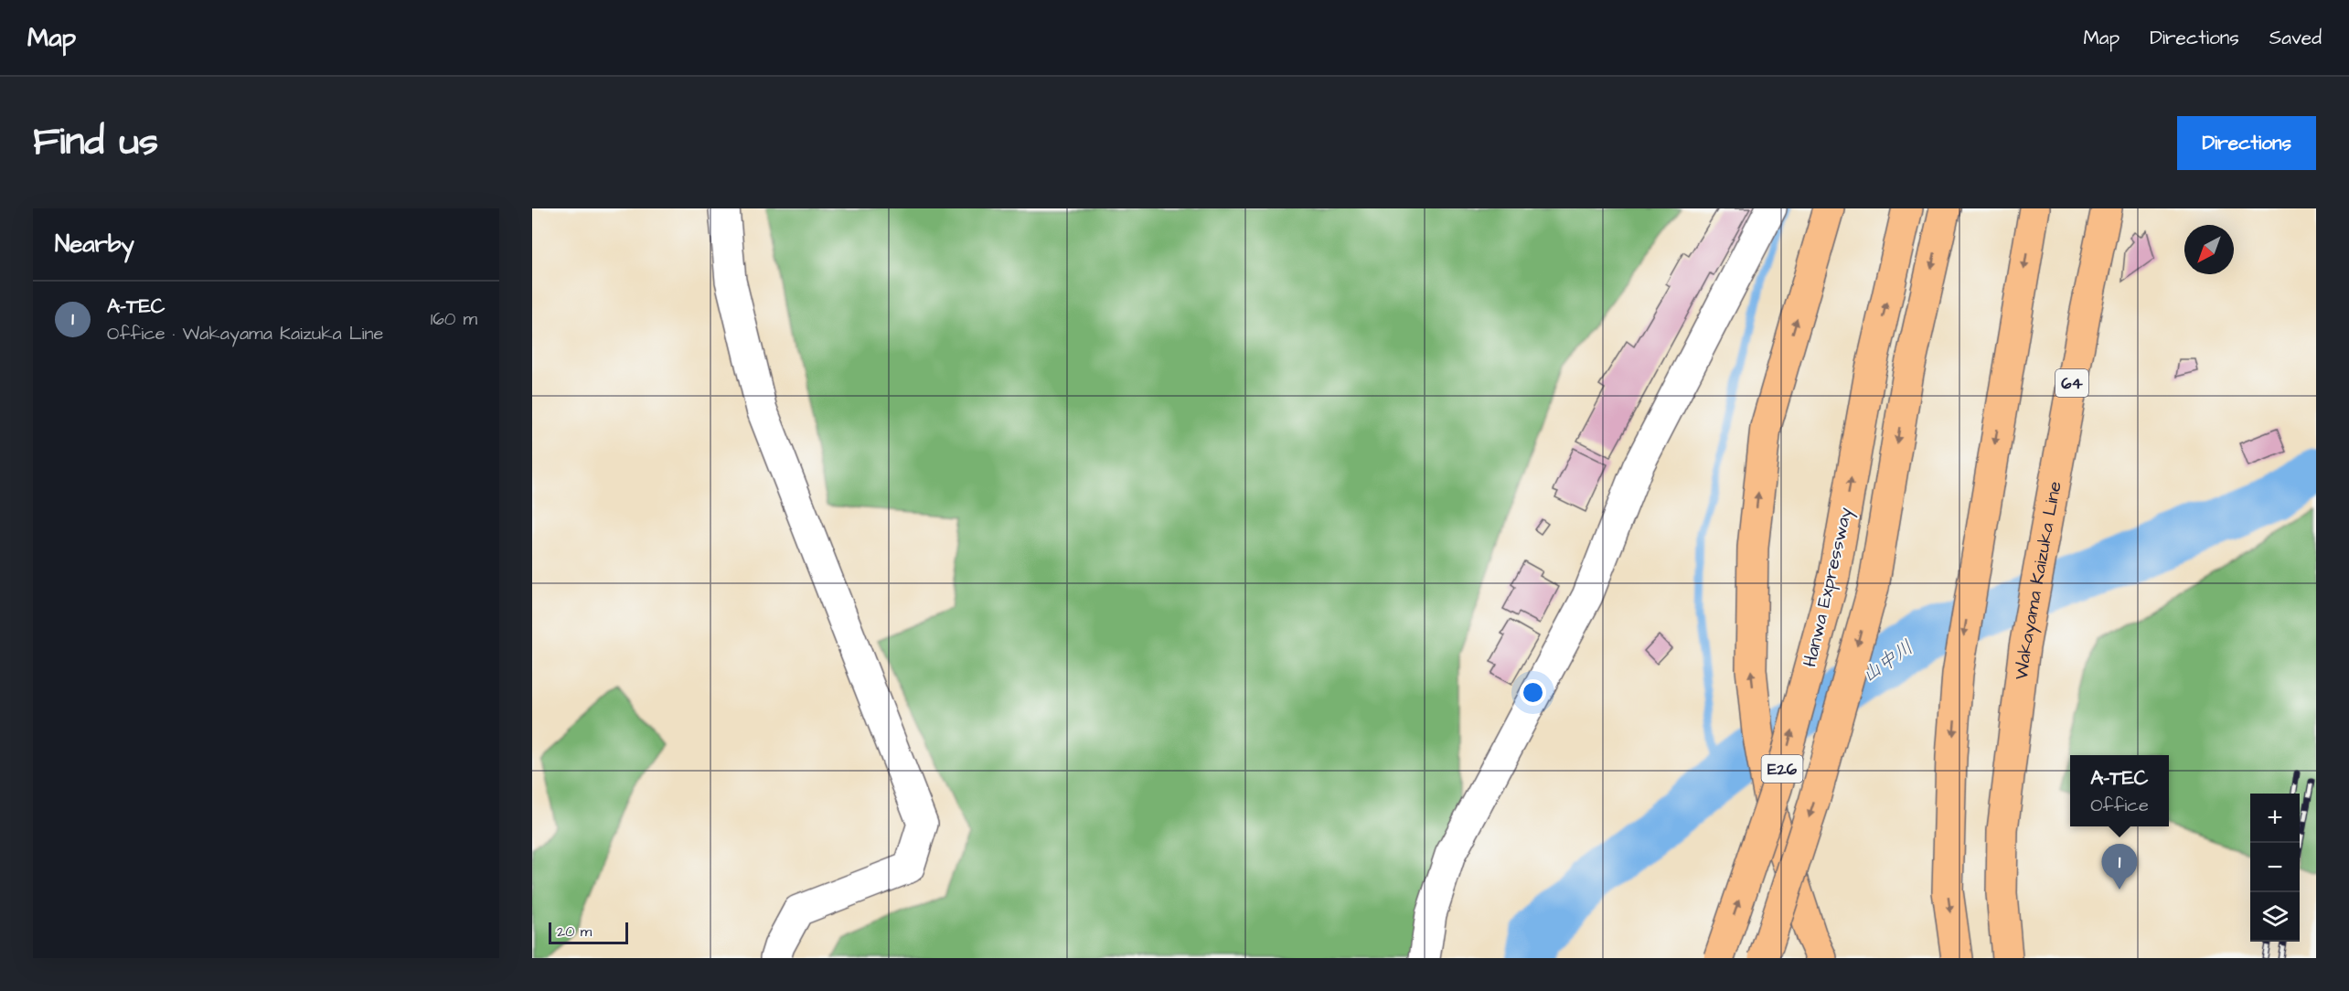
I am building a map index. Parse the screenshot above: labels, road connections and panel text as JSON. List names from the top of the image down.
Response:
{
  "streets": {
    "main road": [
      "64",
      "Wakayama Kaizuka Line",
      "Hanwa Expressway",
      "E26"
    ]
  },
  "water": ["山中川"],
  "scale_bar": "20 m",
  "north": "bottom left",
  "page": {
    "header": "Map",
    "nav": ["Map", "Directions", "Saved"],
    "title": "Find us",
    "buttons": "Directions",
    "heading": "Nearby",
    "list": [
      {
        "mark": "1",
        "name": "A-TEC",
        "note": "Office · Wakayama Kaizuka Line",
        "value": "160 m"
      }
    ],
    "popup": ["A-TEC", "Office"],
    "map_buttons": ["+", "−"],
    "pins": "1",
    "scale": "20 m"
  }
}
